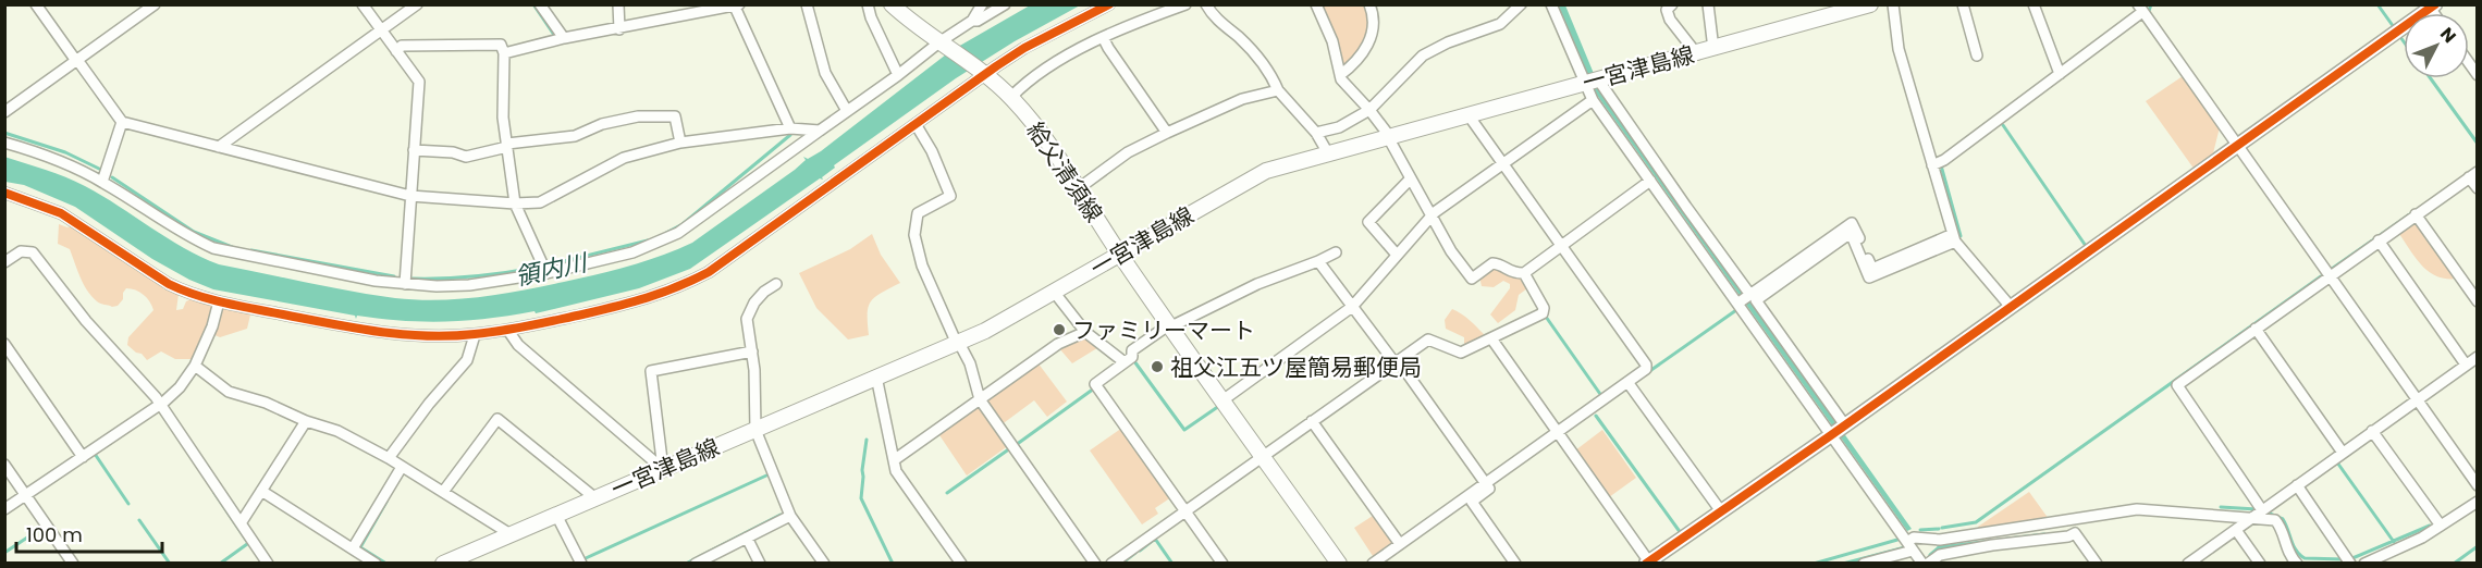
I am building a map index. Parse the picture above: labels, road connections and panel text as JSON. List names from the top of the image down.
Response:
{
  "streets": {
    "main road": ["一宮津島線", "給父清須線"]
  },
  "crossings": [
    ["一宮津島線", "給父清須線"]
  ],
  "water": ["領内川"],
  "places": ["ファミリーマート", "祖父江五ツ屋簡易郵便局"],
  "scale_bar": "100 m",
  "north": "top right"
}
